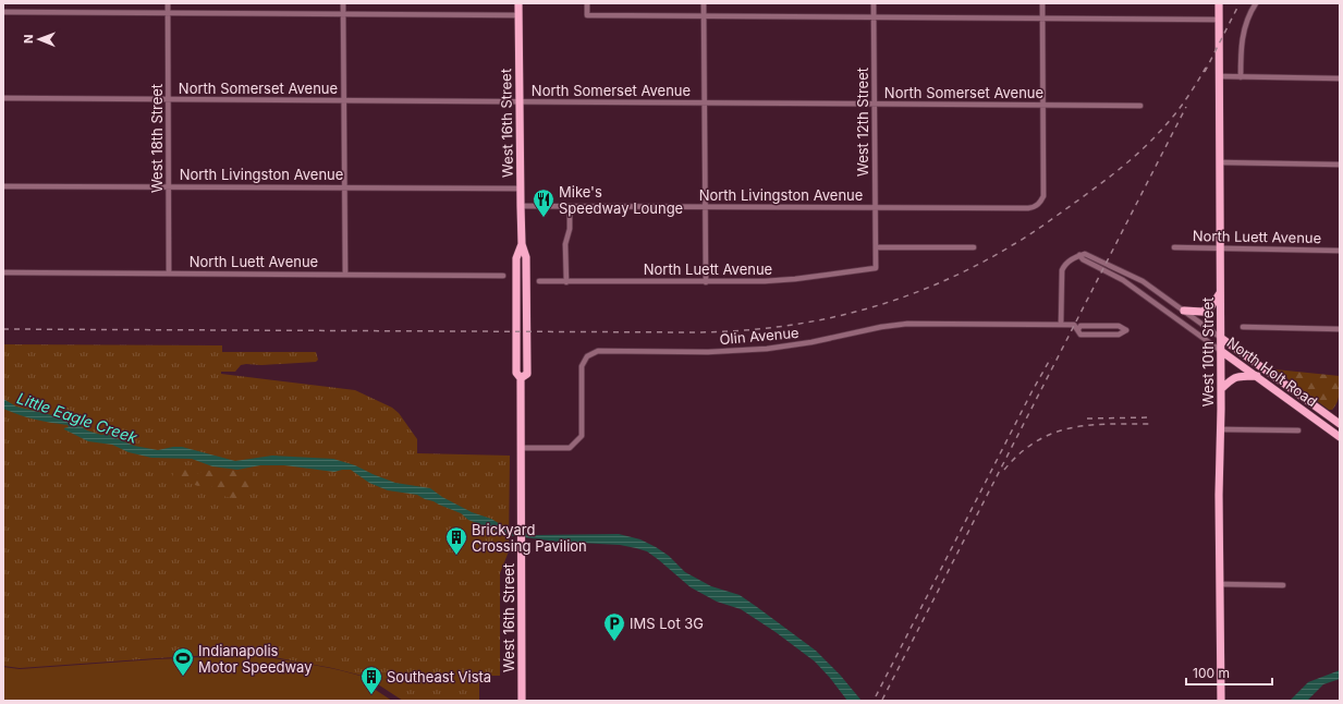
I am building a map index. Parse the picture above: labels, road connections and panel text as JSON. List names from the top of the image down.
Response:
{
  "streets": {
    "main road": ["West 16th Street", "West 10th Street", "North Holt Road"],
    "street": [
      "North Somerset Avenue",
      "West 12th Street",
      "West 18th Street",
      "North Livingston Avenue",
      "North Luett Avenue",
      "Olin Avenue"
    ]
  },
  "crossings": [
    ["North Somerset Avenue", "West 12th Street"],
    ["North Somerset Avenue", "West 16th Street"],
    ["North Somerset Avenue", "West 18th Street"],
    ["North Somerset Avenue", "North Livingston Avenue"],
    ["West 12th Street", "North Livingston Avenue"],
    ["West 12th Street", "North Luett Avenue"],
    ["West 16th Street", "North Livingston Avenue"],
    ["West 16th Street", "Olin Avenue"],
    ["West 18th Street", "North Livingston Avenue"],
    ["West 18th Street", "North Luett Avenue"],
    ["North Luett Avenue", "West 10th Street"],
    ["West 10th Street", "North Holt Road"]
  ],
  "water": ["Little Eagle Creek"],
  "places": {
    "restaurant": ["Mike's Speedway Lounge"],
    "building": ["Brickyard Crossing Pavilion", "Southeast Vista"],
    "parking": ["IMS Lot 3G"],
    "sports": ["Indianapolis Motor Speedway"]
  },
  "scale_bar": "100 m",
  "north": "left"
}
